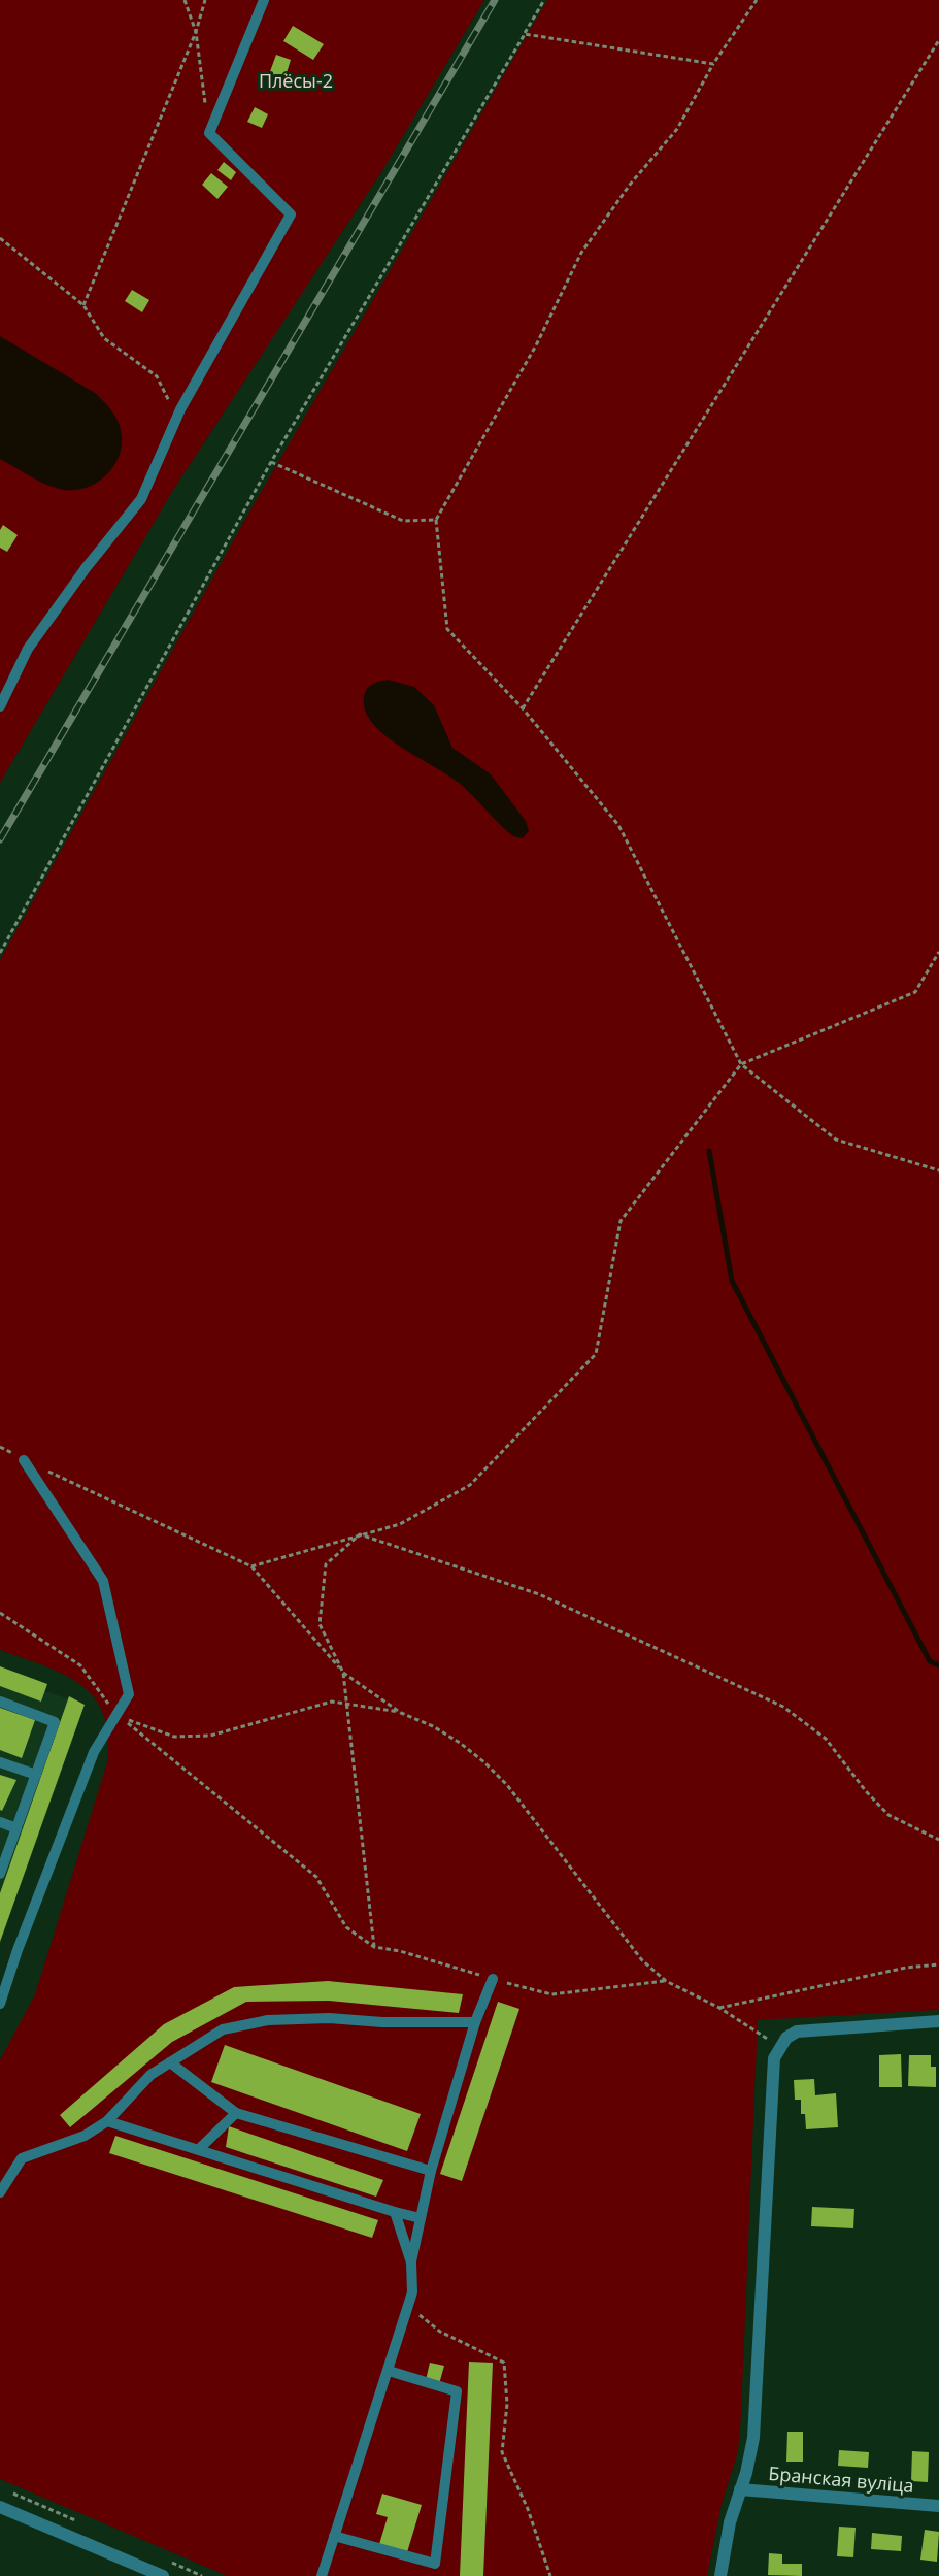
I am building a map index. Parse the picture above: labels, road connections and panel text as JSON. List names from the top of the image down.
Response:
{
  "streets": {
    "street": ["Бранская вуліца"]
  },
  "parks": ["Плёсы-2"]
}
